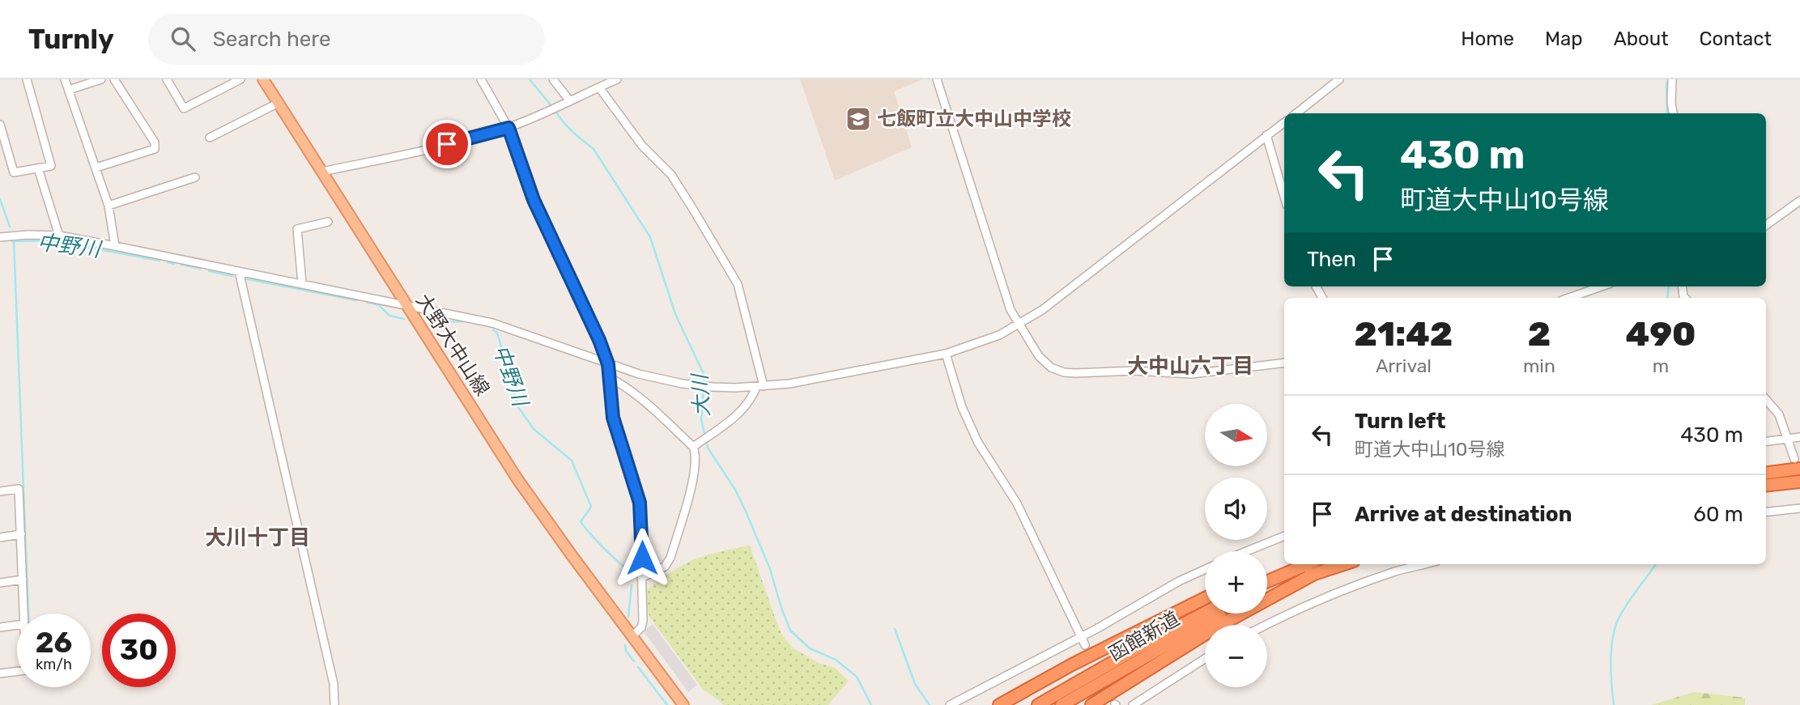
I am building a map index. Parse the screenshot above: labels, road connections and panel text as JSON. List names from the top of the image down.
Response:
{
  "streets": {
    "highway": ["函館新道"],
    "main road": ["大野大中山線"]
  },
  "districts": ["大中山六丁目", "大川十丁目"],
  "water": ["中野川", "大川"],
  "places": {
    "school or university": ["七飯町立大中山中学校"]
  },
  "north": "right",
  "page": {
    "header": "Turnly",
    "search": "Search here",
    "nav": [
      "Home",
      "Map",
      "About",
      "Contact"
    ],
    "turn": ["430 m", "町道大中山10号線"],
    "then": "Then",
    "eta": [
      "21:42",
      "Arrival",
      "2",
      "min",
      "490",
      "m"
    ],
    "list": [
      {
        "name": "Turn left",
        "note": "町道大中山10号線",
        "value": "430 m"
      },
      {
        "name": "Arrive at destination",
        "value": "60 m"
      }
    ],
    "map_buttons": ["+", "−"],
    "speed": "26 km/h",
    "limit": "30"
  }
}
